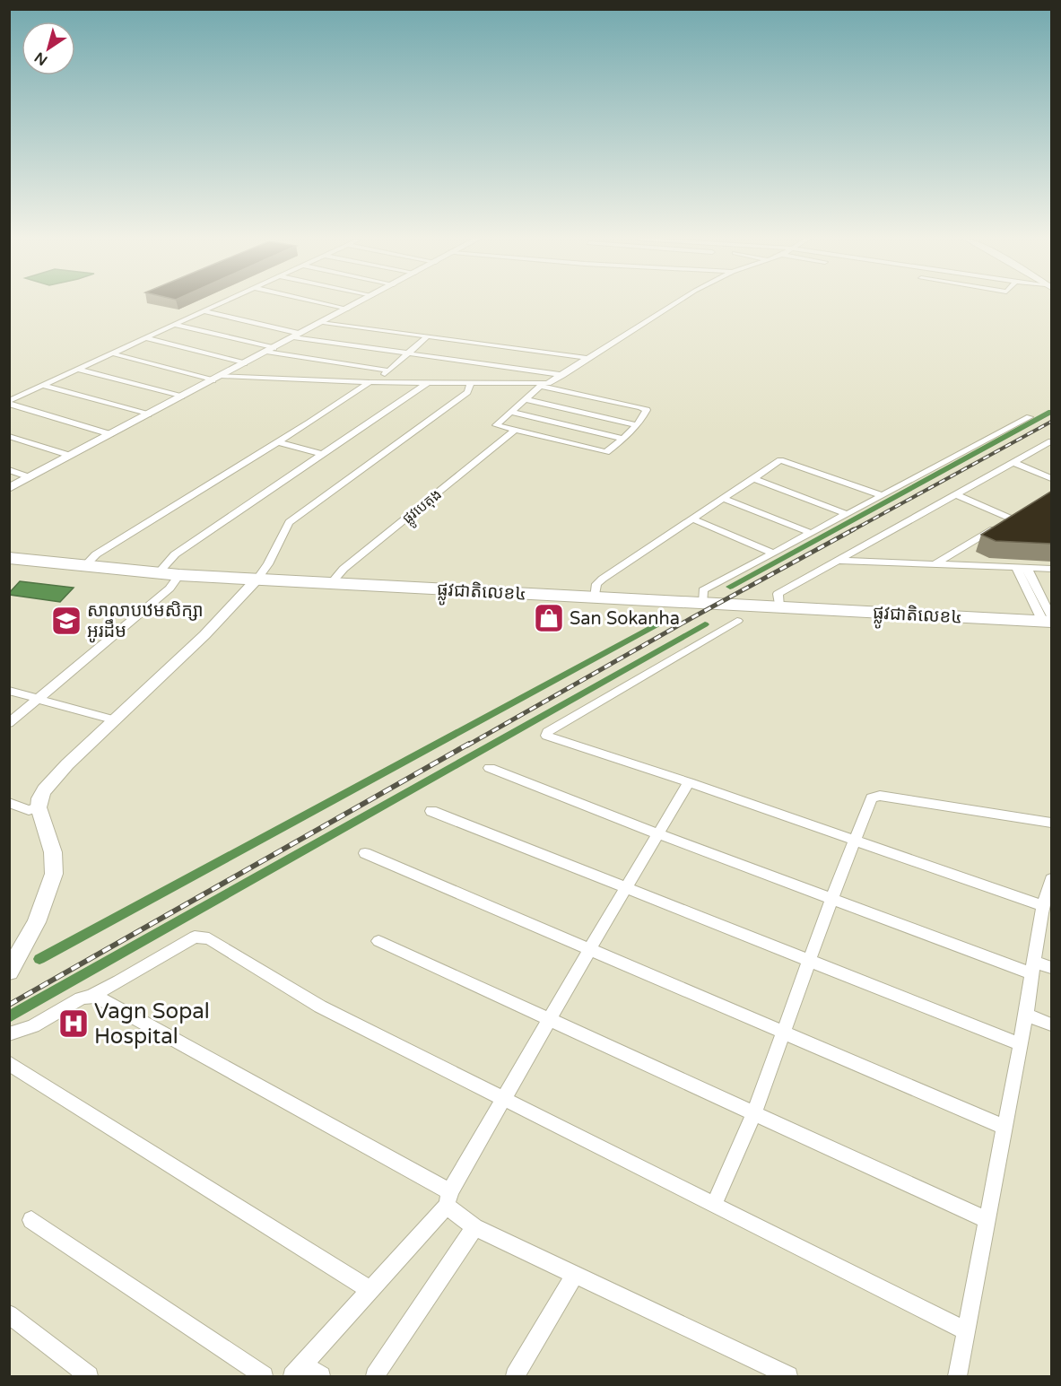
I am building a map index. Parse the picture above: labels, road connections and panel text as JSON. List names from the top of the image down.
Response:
{
  "streets": {
    "highway": ["ផ្លូវជាតិលេខ៤"],
    "street": ["ផ្លូវបេតុង"]
  },
  "crossings": [
    ["ផ្លូវបេតុង", "ផ្លូវជាតិលេខ៤"]
  ],
  "places": {
    "shop": ["San Sokanha"],
    "school or university": ["សាលាបឋមសិក្សា អូរដឹម"],
    "hospital": ["Vagn Sopal Hospital"]
  },
  "north": "bottom left"
}
